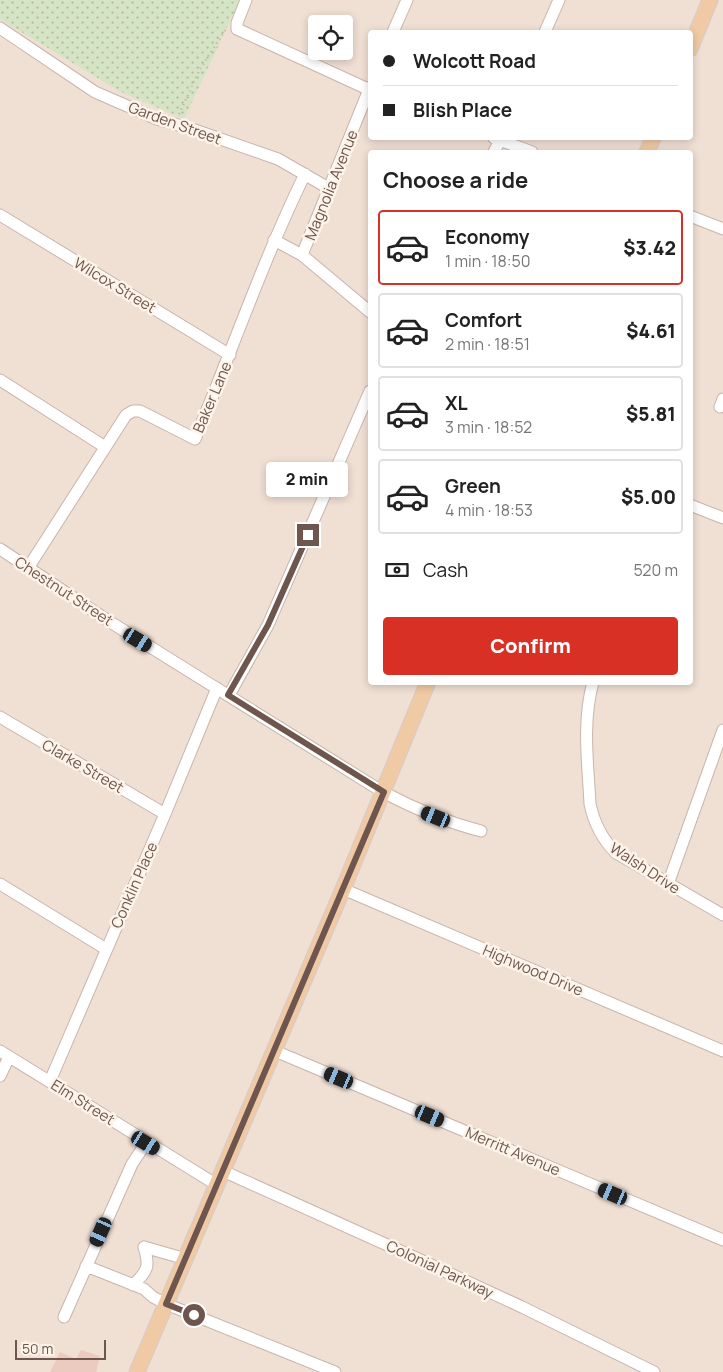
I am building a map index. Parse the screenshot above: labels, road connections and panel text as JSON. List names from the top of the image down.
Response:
{
  "streets": {
    "street": [
      "Garden Street",
      "Magnolia Avenue",
      "Wilcox Street",
      "Baker Lane",
      "Chestnut Street",
      "Clarke Street",
      "Walsh Drive",
      "Conklin Place",
      "Highwood Drive",
      "Elm Street",
      "Merritt Avenue",
      "Colonial Parkway"
    ]
  },
  "crossings": [
    ["Garden Street", "Magnolia Avenue"],
    ["Garden Street", "Baker Lane"],
    ["Wilcox Street", "Baker Lane"],
    ["Baker Lane", "Chestnut Street"],
    ["Chestnut Street", "Conklin Place"],
    ["Clarke Street", "Conklin Place"],
    ["Conklin Place", "Elm Street"],
    ["Elm Street", "Colonial Parkway"]
  ],
  "scale_bar": "50 m",
  "page": {
    "banner": ["Wolcott Road", "Blish Place"],
    "heading": "Choose a ride",
    "list": [
      {
        "name": "Economy",
        "note": "1 min · 18:50",
        "value": "$3.42"
      },
      {
        "name": "Comfort",
        "note": "2 min · 18:51",
        "value": "$4.61"
      },
      {
        "name": "XL",
        "note": "3 min · 18:52",
        "value": "$5.81"
      },
      {
        "name": "Green",
        "note": "4 min · 18:53",
        "value": "$5.00"
      }
    ],
    "bubble": "2 min",
    "pay": ["Cash", "520 m"],
    "buttons": "Confirm",
    "scale": "50 m"
  }
}
